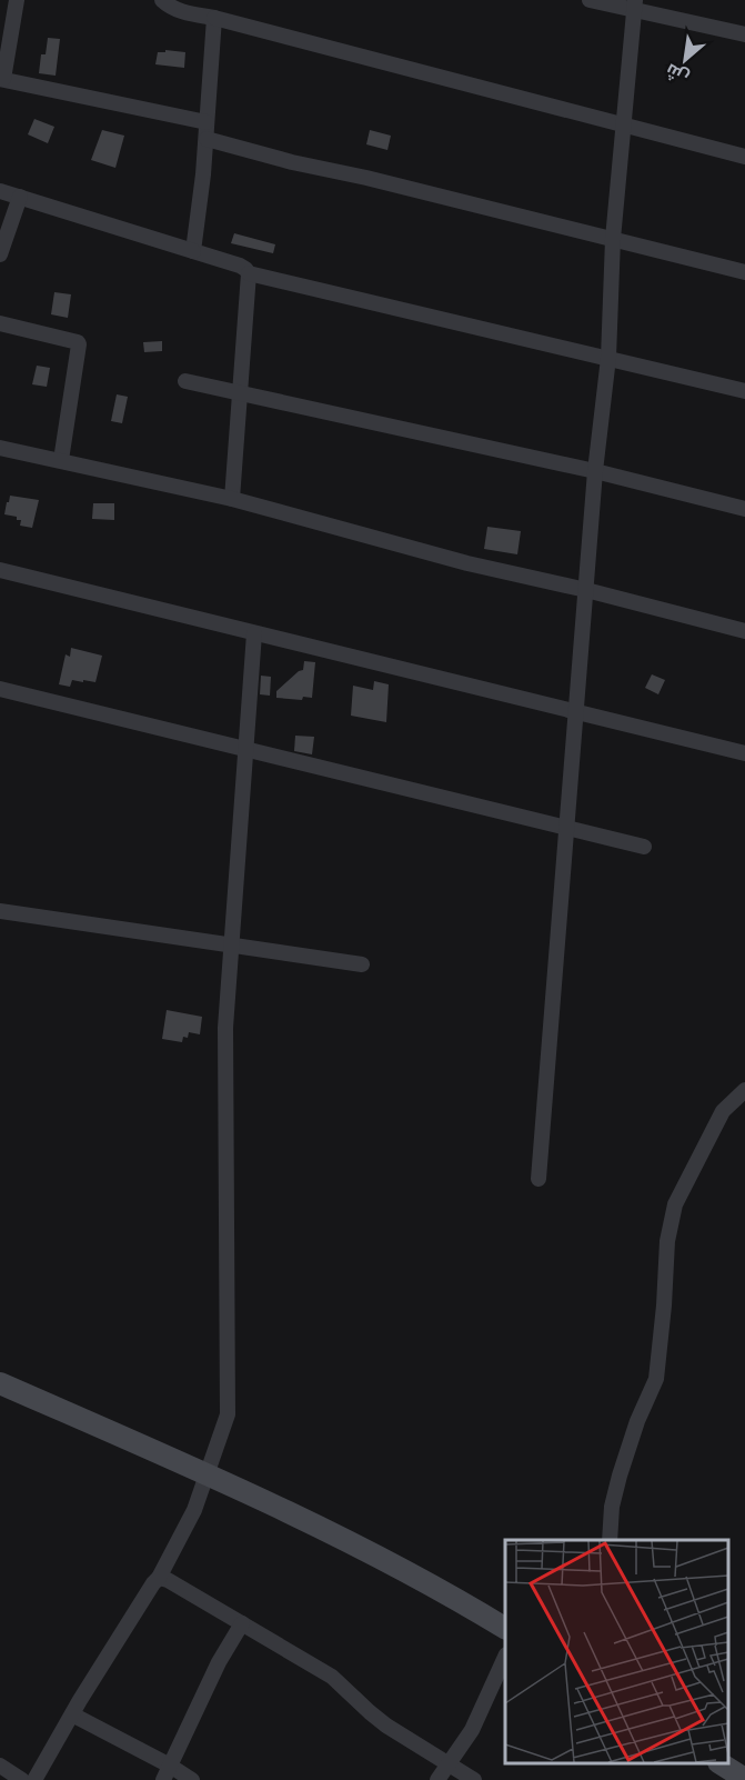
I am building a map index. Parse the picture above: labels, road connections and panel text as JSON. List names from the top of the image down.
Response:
{
  "north": "bottom left"
}
